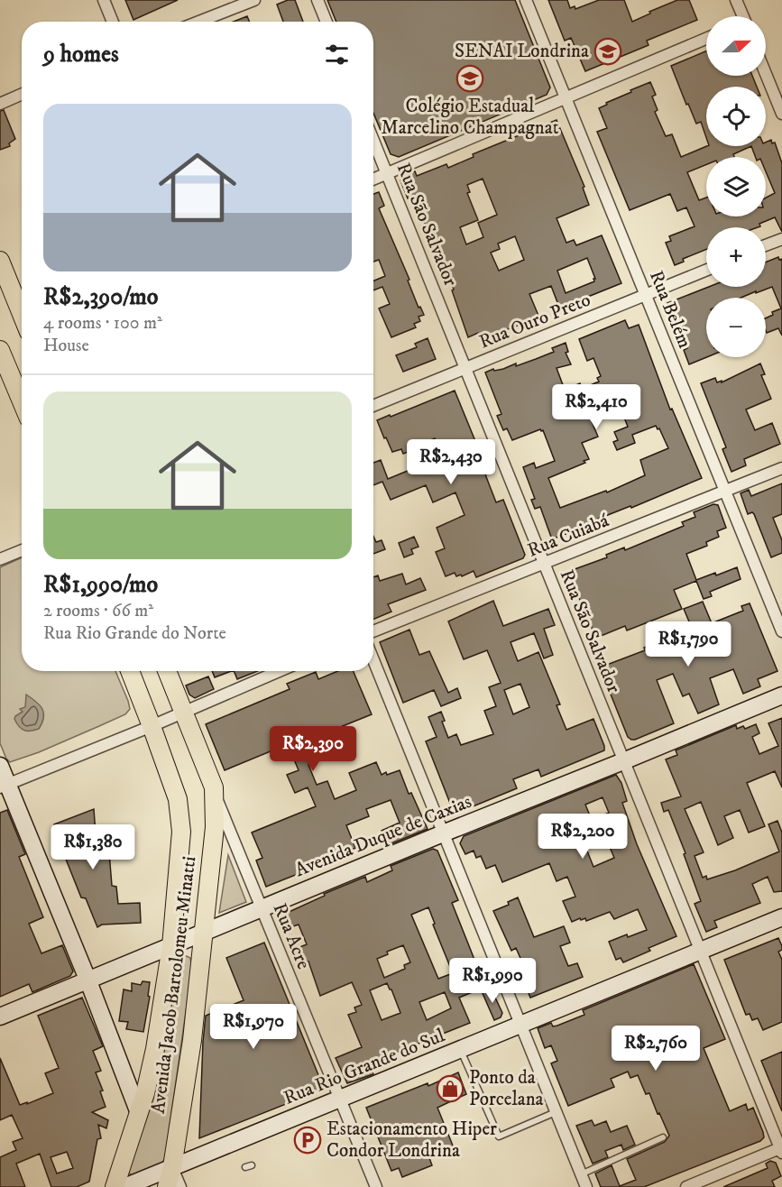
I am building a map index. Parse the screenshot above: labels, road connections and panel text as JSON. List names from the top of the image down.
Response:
{
  "streets": {
    "main road": ["Avenida Jacob Bartolomeu Minatti"],
    "street": [
      "Rua São Salvador",
      "Rua Belém",
      "Rua Ouro Preto",
      "Rua Cuiabá",
      "Avenida Duque de Caxias",
      "Rua Acre",
      "Rua Rio Grande do Sul"
    ]
  },
  "crossings": [
    ["Rua São Salvador", "Rua Ouro Preto"],
    ["Rua São Salvador", "Rua Cuiabá"],
    ["Rua São Salvador", "Avenida Duque de Caxias"],
    ["Rua São Salvador", "Rua Rio Grande do Sul"],
    ["Rua Belém", "Rua Ouro Preto"],
    ["Rua Belém", "Rua Cuiabá"],
    ["Avenida Duque de Caxias", "Rua Acre"],
    ["Avenida Duque de Caxias", "Avenida Jacob Bartolomeu Minatti"],
    ["Rua Acre", "Avenida Jacob Bartolomeu Minatti"],
    ["Rua Acre", "Rua Rio Grande do Sul"],
    ["Avenida Jacob Bartolomeu Minatti", "Rua Rio Grande do Sul"]
  ],
  "places": {
    "school or university": ["SENAI Londrina", "Colégio Estadual Marcelino Champagnat"],
    "shop": ["Ponto da Porcelana"],
    "parking": ["Estacionamento Hiper Condor Londrina"]
  },
  "north": "right",
  "page": {
    "map_buttons": ["+", "−"],
    "heading": "9 homes",
    "list": [
      {
        "name": "R$2,390/mo",
        "note": "4 rooms · 100 m² · House"
      },
      {
        "name": "R$1,990/mo",
        "note": "2 rooms · 66 m² · Rua Rio Grande do Norte"
      }
    ],
    "price": [
      "R$2,410",
      "R$2,430",
      "R$1,790",
      "R$2,390",
      "R$2,200",
      "R$1,380",
      "R$1,990",
      "R$1,970",
      "R$2,760"
    ]
  }
}
